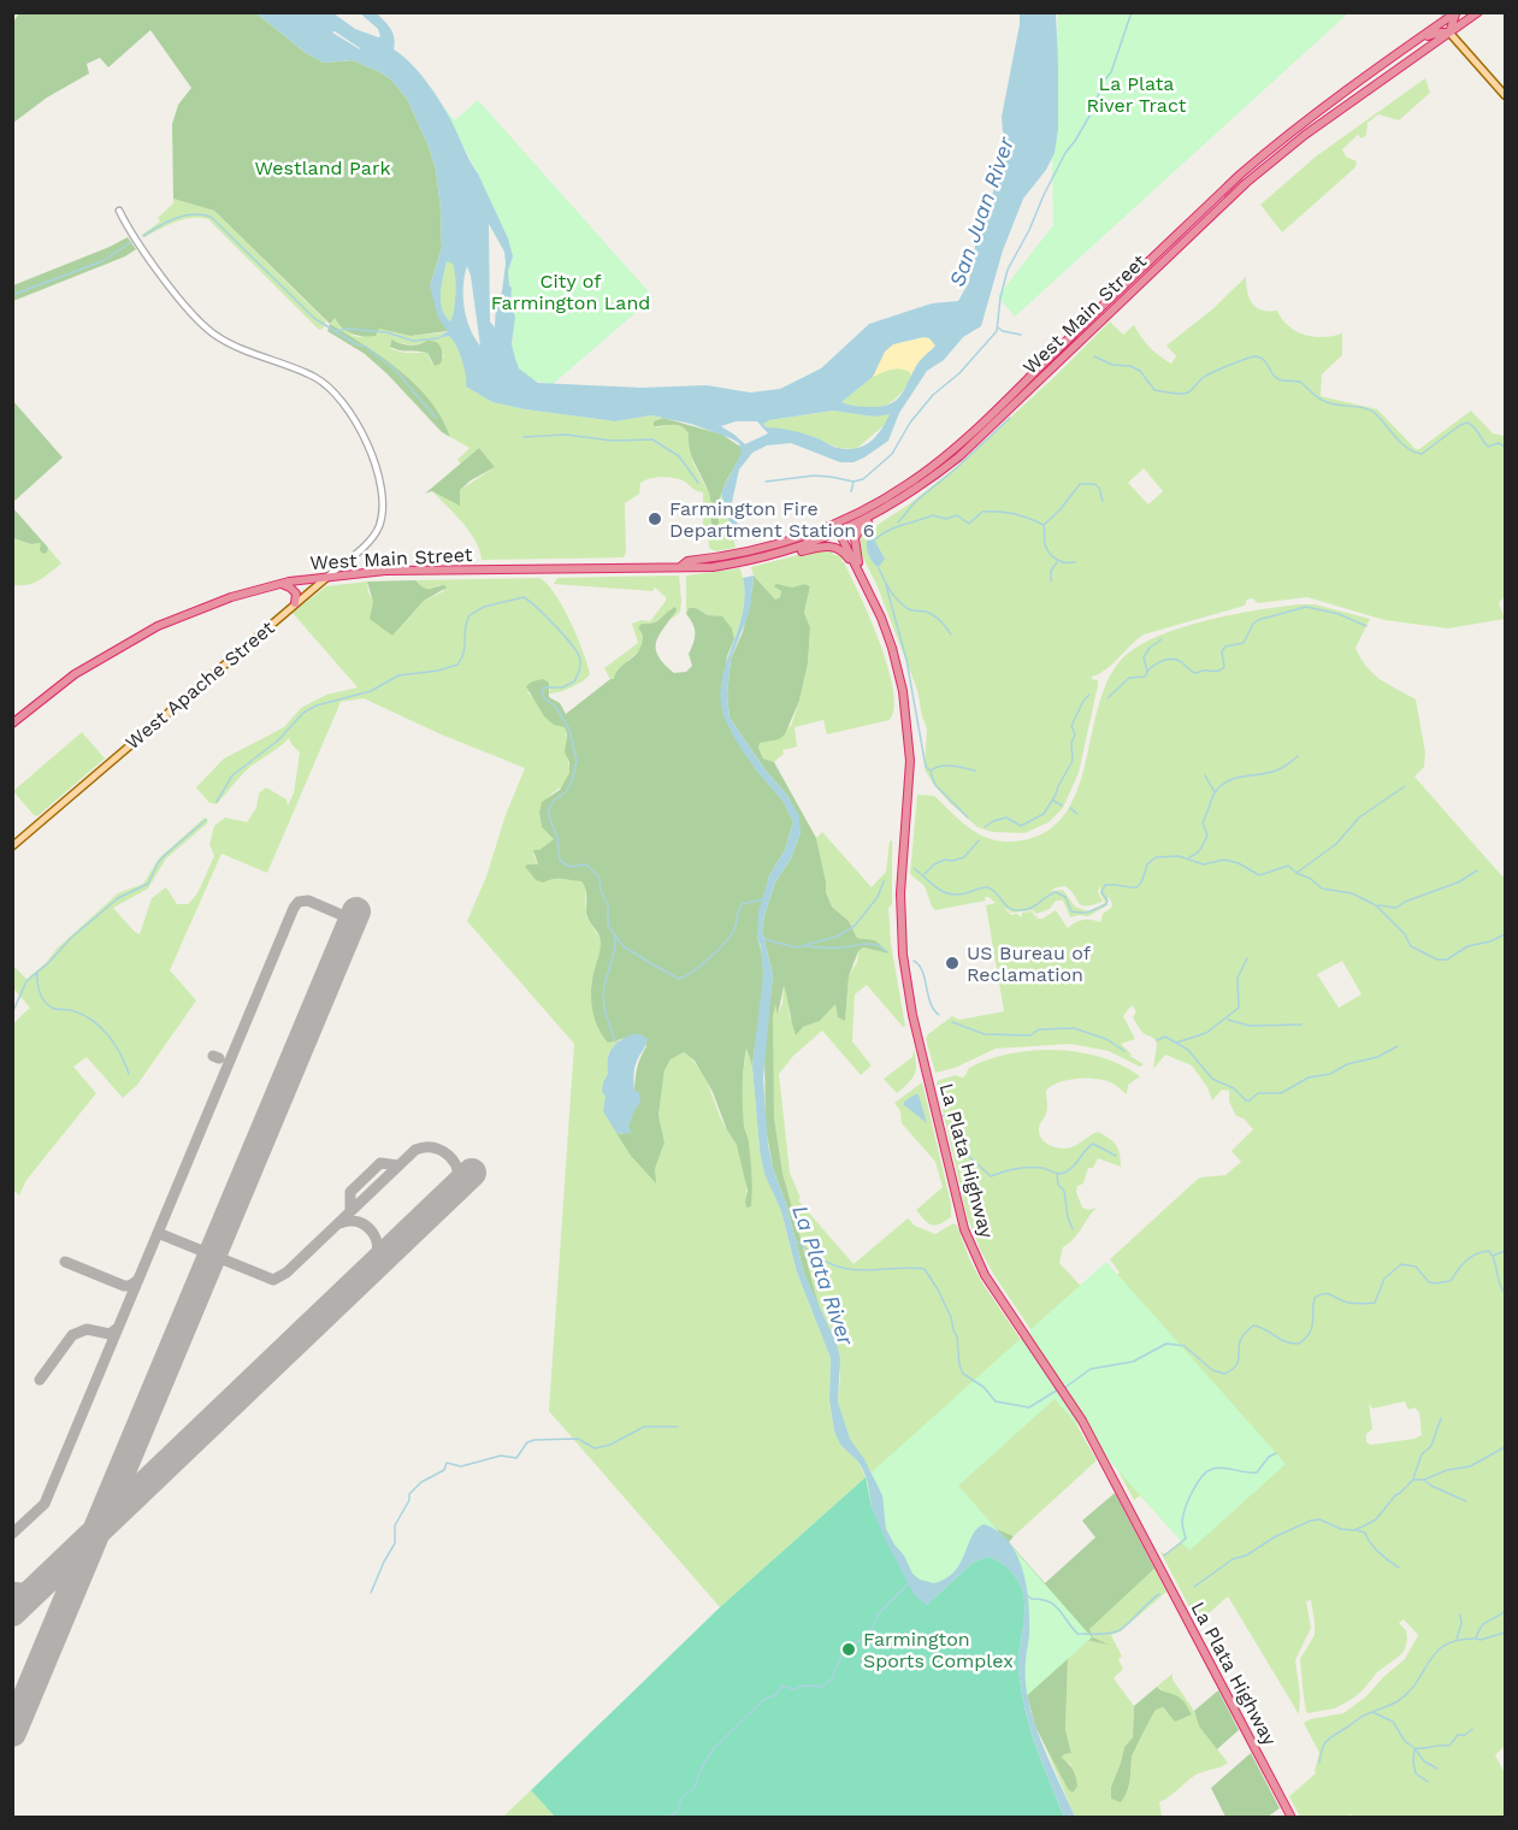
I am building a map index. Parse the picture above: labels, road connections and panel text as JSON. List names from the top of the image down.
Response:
{
  "streets": {
    "highway": ["West Main Street", "La Plata Highway"],
    "main road": ["West Apache Street"]
  },
  "crossings": [
    ["West Main Street", "West Apache Street"],
    ["West Main Street", "La Plata Highway"]
  ],
  "water": ["San Juan River", "La Plata River"],
  "parks": ["La Plata River Tract", "Westland Park", "City of Farmington Land"],
  "places": ["Farmington Fire Department Station 6", "US Bureau of Reclamation", "Farmington Sports Complex"]
}
